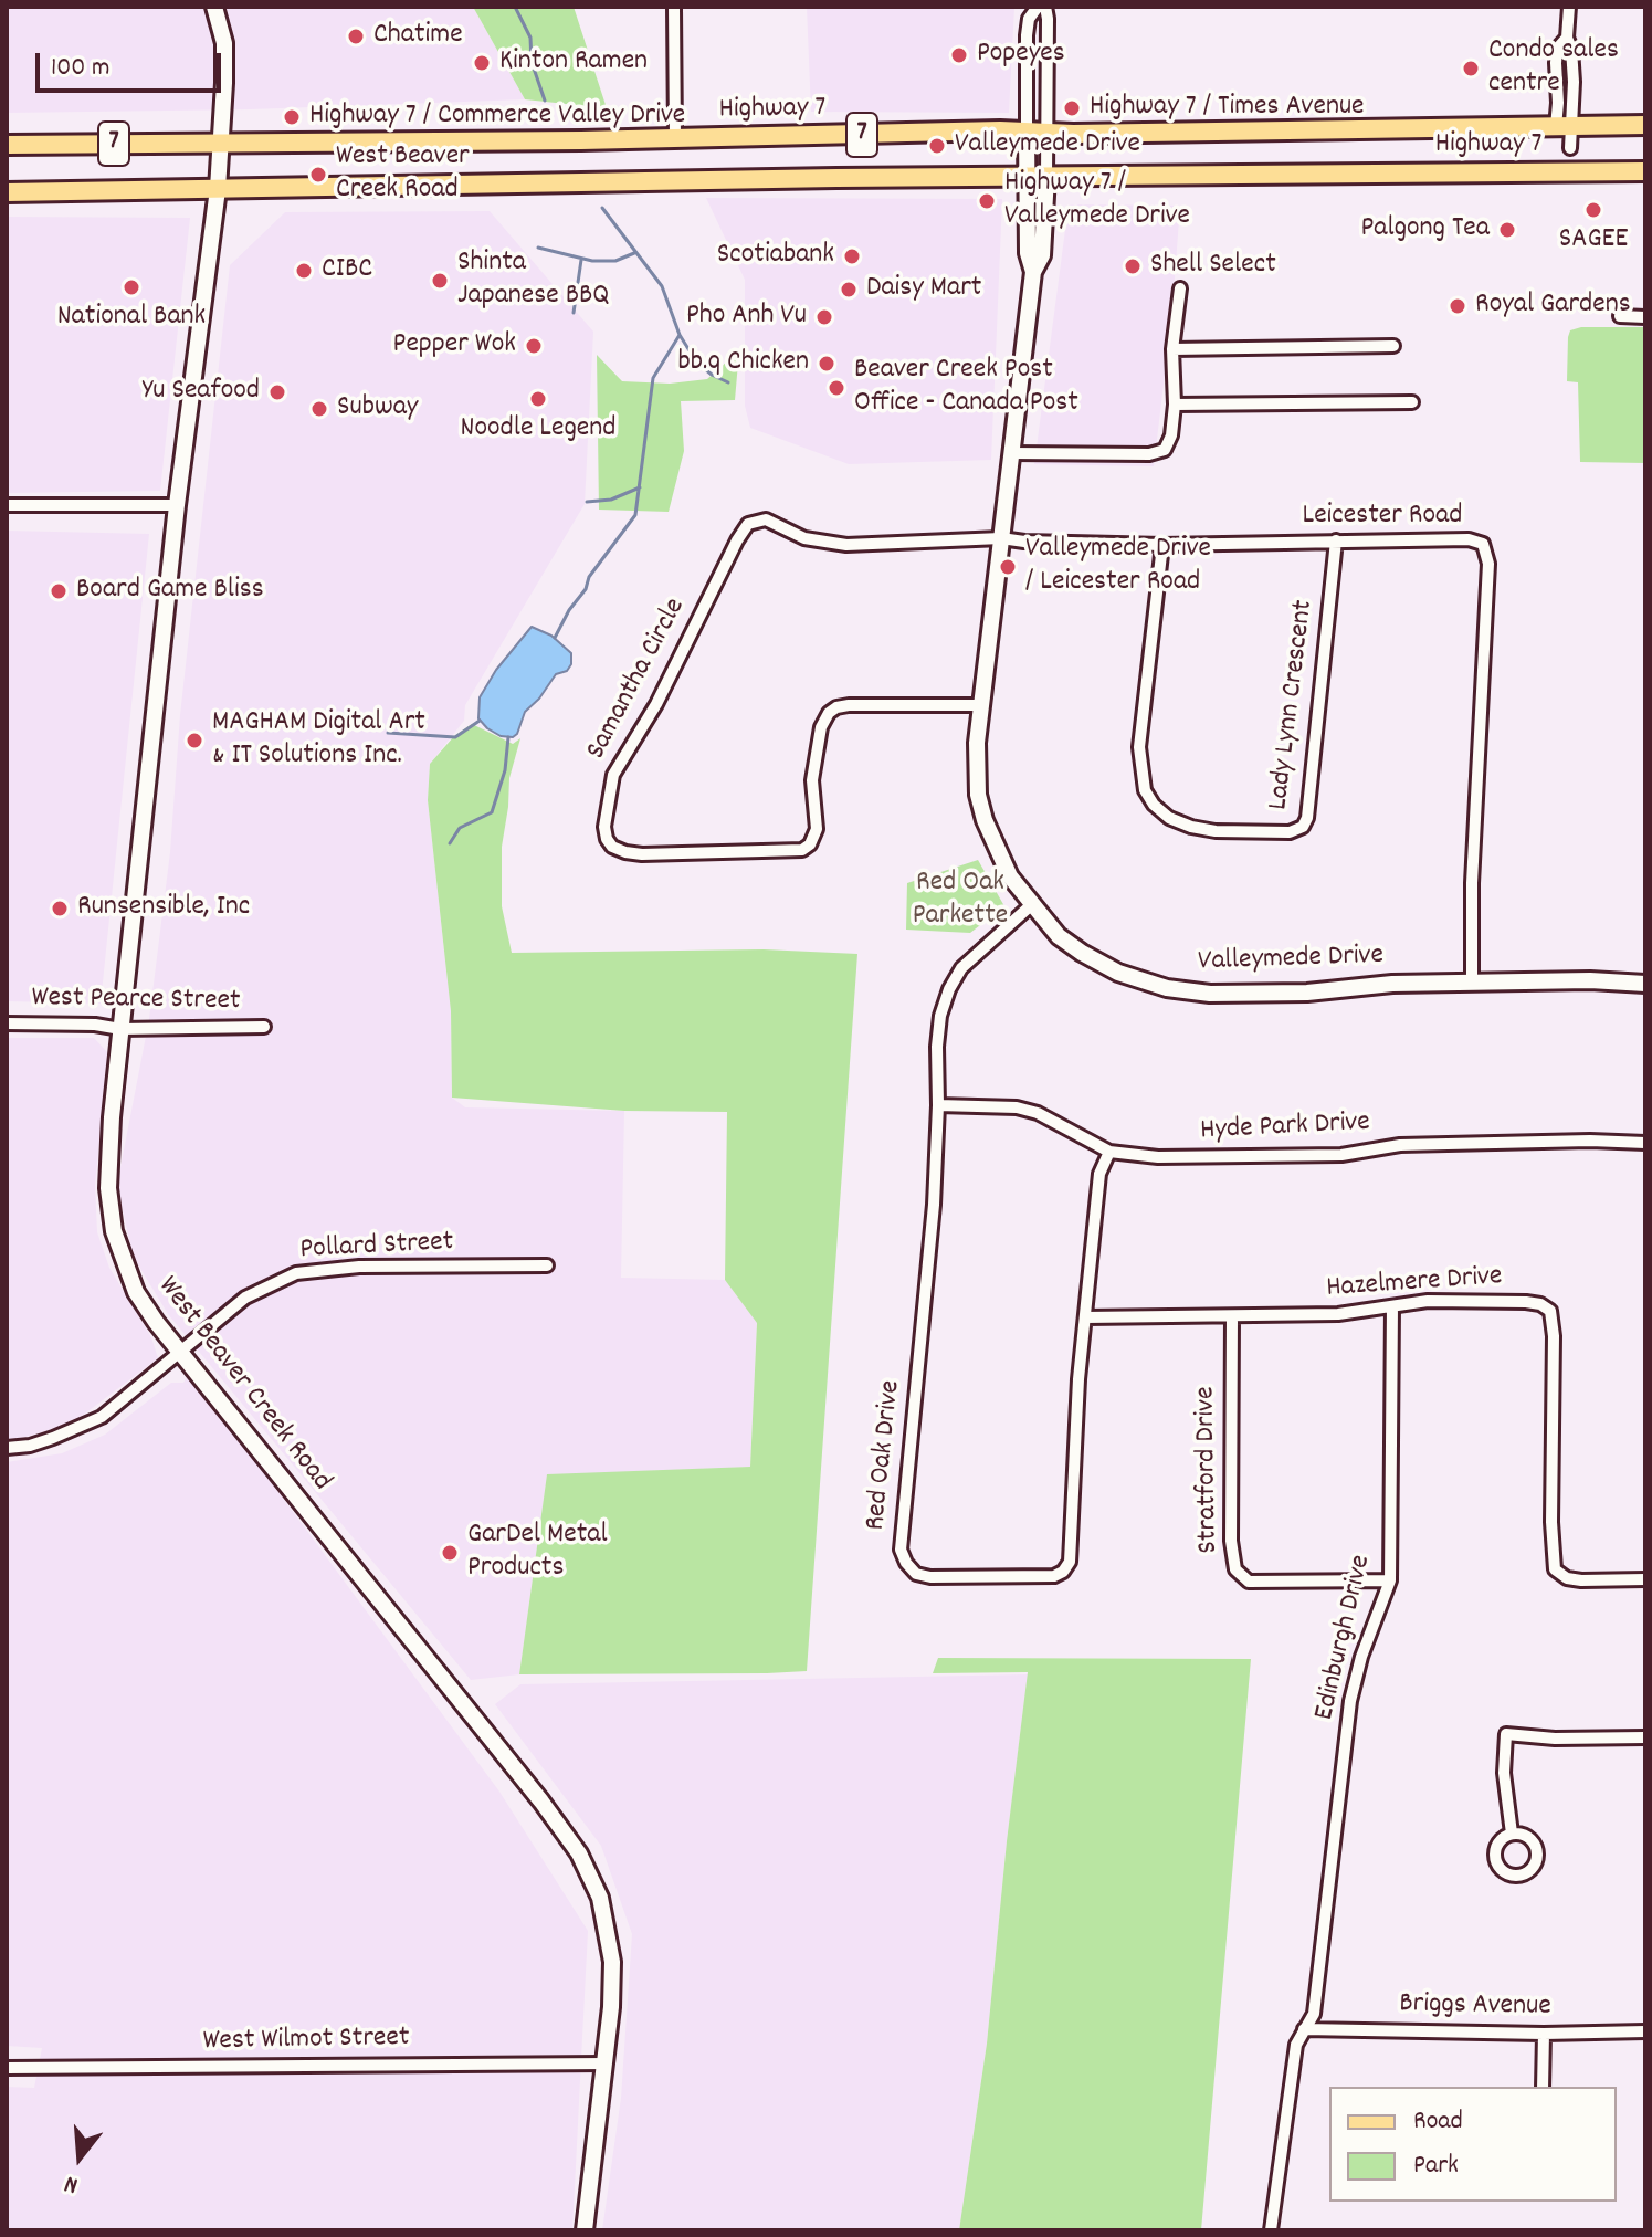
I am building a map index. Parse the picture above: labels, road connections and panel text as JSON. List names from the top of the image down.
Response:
{
  "streets": {
    "main road": ["Highway 7", "7"],
    "street": [
      "Leicester Road",
      "Samantha Circle",
      "Lady Lynn Crescent",
      "Valleymede Drive",
      "West Pearce Street",
      "Hyde Park Drive",
      "Pollard Street",
      "Hazelmere Drive",
      "West Beaver Creek Road",
      "Red Oak Drive",
      "Stratford Drive",
      "Edinburgh Drive",
      "Briggs Avenue",
      "West Wilmot Street"
    ]
  },
  "crossings": [
    ["Highway 7", "Valleymede Drive"],
    ["Highway 7", "West Beaver Creek Road"],
    ["Leicester Road", "Samantha Circle"],
    ["Leicester Road", "Lady Lynn Crescent"],
    ["Leicester Road", "Valleymede Drive"],
    ["Samantha Circle", "Valleymede Drive"],
    ["Valleymede Drive", "Red Oak Drive"],
    ["West Pearce Street", "West Beaver Creek Road"],
    ["Hyde Park Drive", "Red Oak Drive"],
    ["Pollard Street", "West Beaver Creek Road"],
    ["Hazelmere Drive", "Red Oak Drive"],
    ["Hazelmere Drive", "Stratford Drive"],
    ["Hazelmere Drive", "Edinburgh Drive"],
    ["West Beaver Creek Road", "West Wilmot Street"],
    ["Stratford Drive", "Edinburgh Drive"],
    ["Edinburgh Drive", "Briggs Avenue"]
  ],
  "parks": ["Red Oak Parkette"],
  "places": [
    "Chatime",
    "Popeyes",
    "Kinton Ramen",
    "Condo sales centre",
    "Highway 7 / Times Avenue",
    "Highway 7 / Commerce Valley Drive",
    "Valleymede Drive",
    "West Beaver Creek Road",
    "Highway 7 / Valleymede Drive",
    "SAGEE",
    "Palgong Tea",
    "Scotiabank",
    "Shell Select",
    "CIBC",
    "Shinta Japanese BBQ",
    "National Bank",
    "Daisy Mart",
    "Royal Gardens",
    "Pho Anh Vu",
    "Pepper Wok",
    "bb.q Chicken",
    "Beaver Creek Post Office - Canada Post",
    "Yu Seafood",
    "Noodle Legend",
    "Subway",
    "Valleymede Drive / Leicester Road",
    "Board Game Bliss",
    "MAGHAM Digital Art & IT Solutions Inc.",
    "Runsensible, Inc",
    "GarDel Metal Products"
  ],
  "legend": ["Road", "Park"],
  "scale_bar": "100 m",
  "north": "bottom"
}
